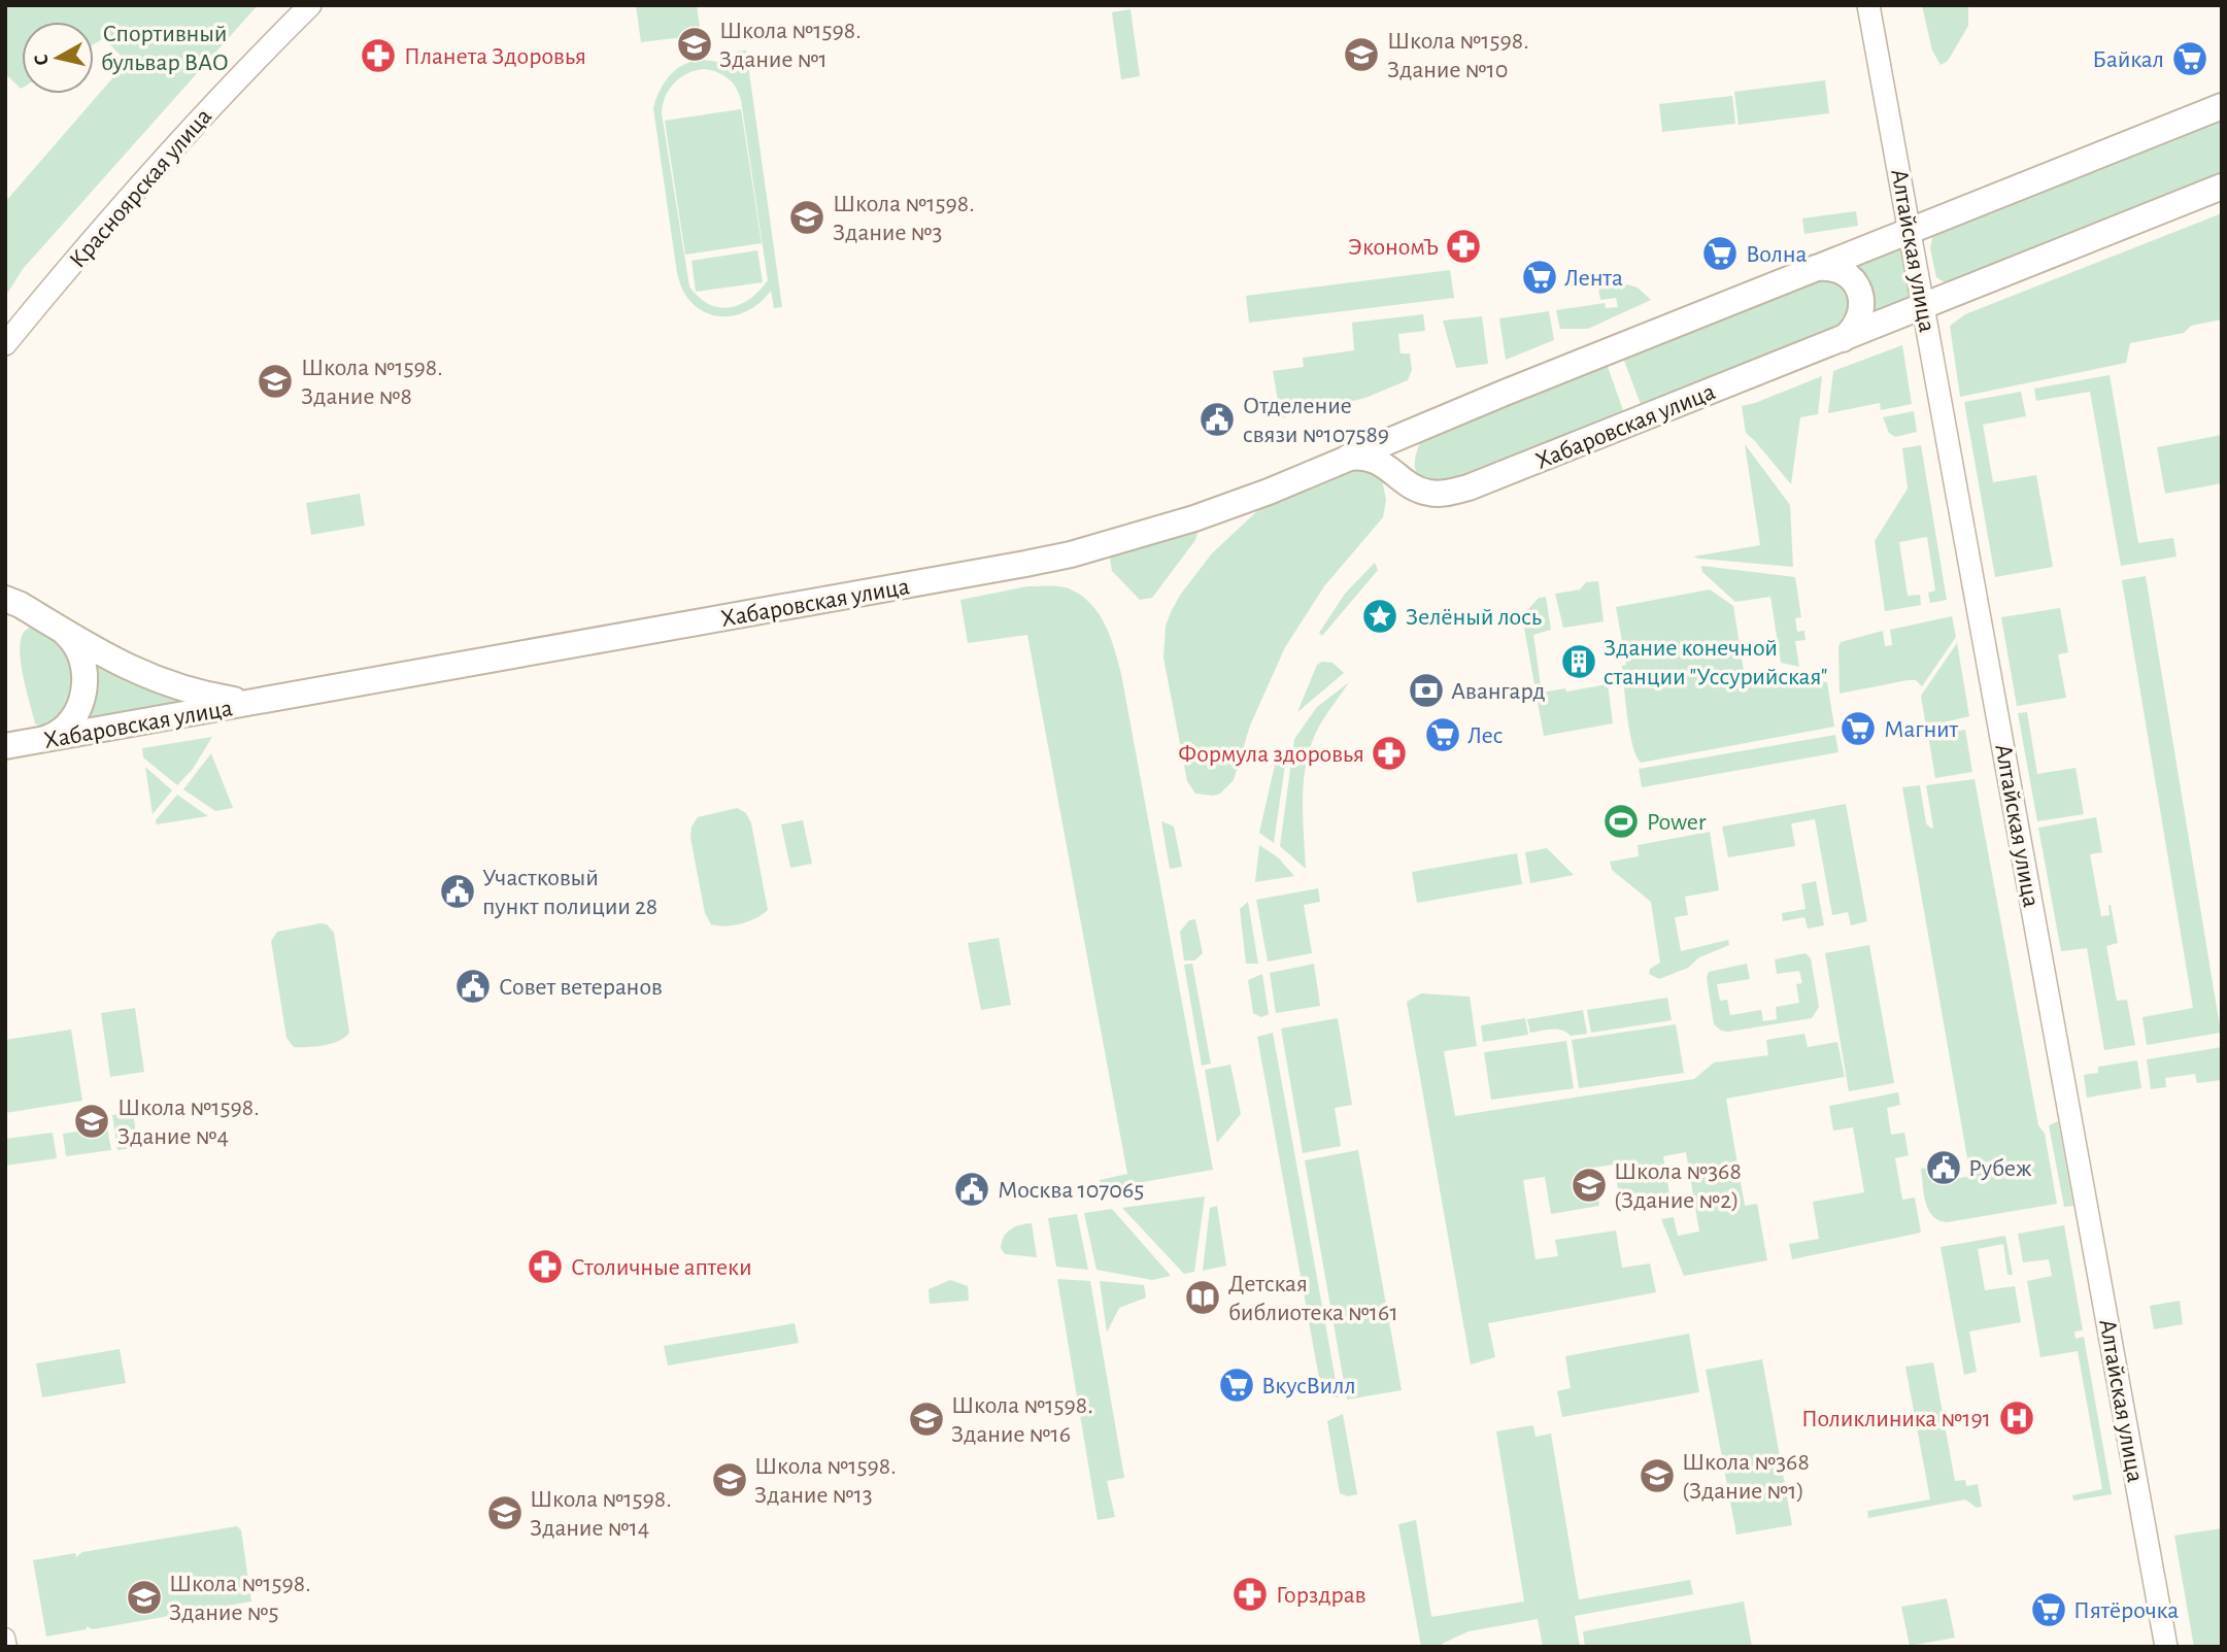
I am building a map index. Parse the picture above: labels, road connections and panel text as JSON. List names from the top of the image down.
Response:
{
  "streets": {
    "main road": ["Хабаровская улица"],
    "street": ["Красноярская улица", "Алтайская улица"]
  },
  "crossings": [
    ["Алтайская улица", "Хабаровская улица"]
  ],
  "parks": ["Спортивный бульвар ВАО"],
  "places": {
    "school or university": [
      "Школа №1598. Здание №1",
      "Школа №1598. Здание №10",
      "Школа №1598. Здание №3",
      "Школа №1598. Здание №8",
      "Школа №1598. Здание №4",
      "Школа №368 (Здание №2)",
      "Школа №1598. Здание №16",
      "Школа №368 (Здание №1)",
      "Школа №1598. Здание №13",
      "Школа №1598. Здание №14",
      "Школа №1598. Здание №5"
    ],
    "pharmacy": [
      "Планета Здоровья",
      "ЭкономЪ",
      "Формула здоровья",
      "Столичные аптеки",
      "Горздрав"
    ],
    "supermarket": [
      "Байкал",
      "Волна",
      "Лента",
      "Магнит",
      "Лес",
      "ВкусВилл",
      "Пятёрочка"
    ],
    "public building": [
      "Отделение связи №107589",
      "Участковый пункт полиции 28",
      "Совет ветеранов",
      "Рубеж",
      "Москва 107065"
    ],
    "place": ["Зелёный лось"],
    "building": ["Здание конечной станции \"Уссурийская\""],
    "bank": ["Авангард"],
    "sports": ["Power"],
    "library": ["Детская библиотека №161"],
    "hospital": ["Поликлиника №191"]
  },
  "north": "left"
}
